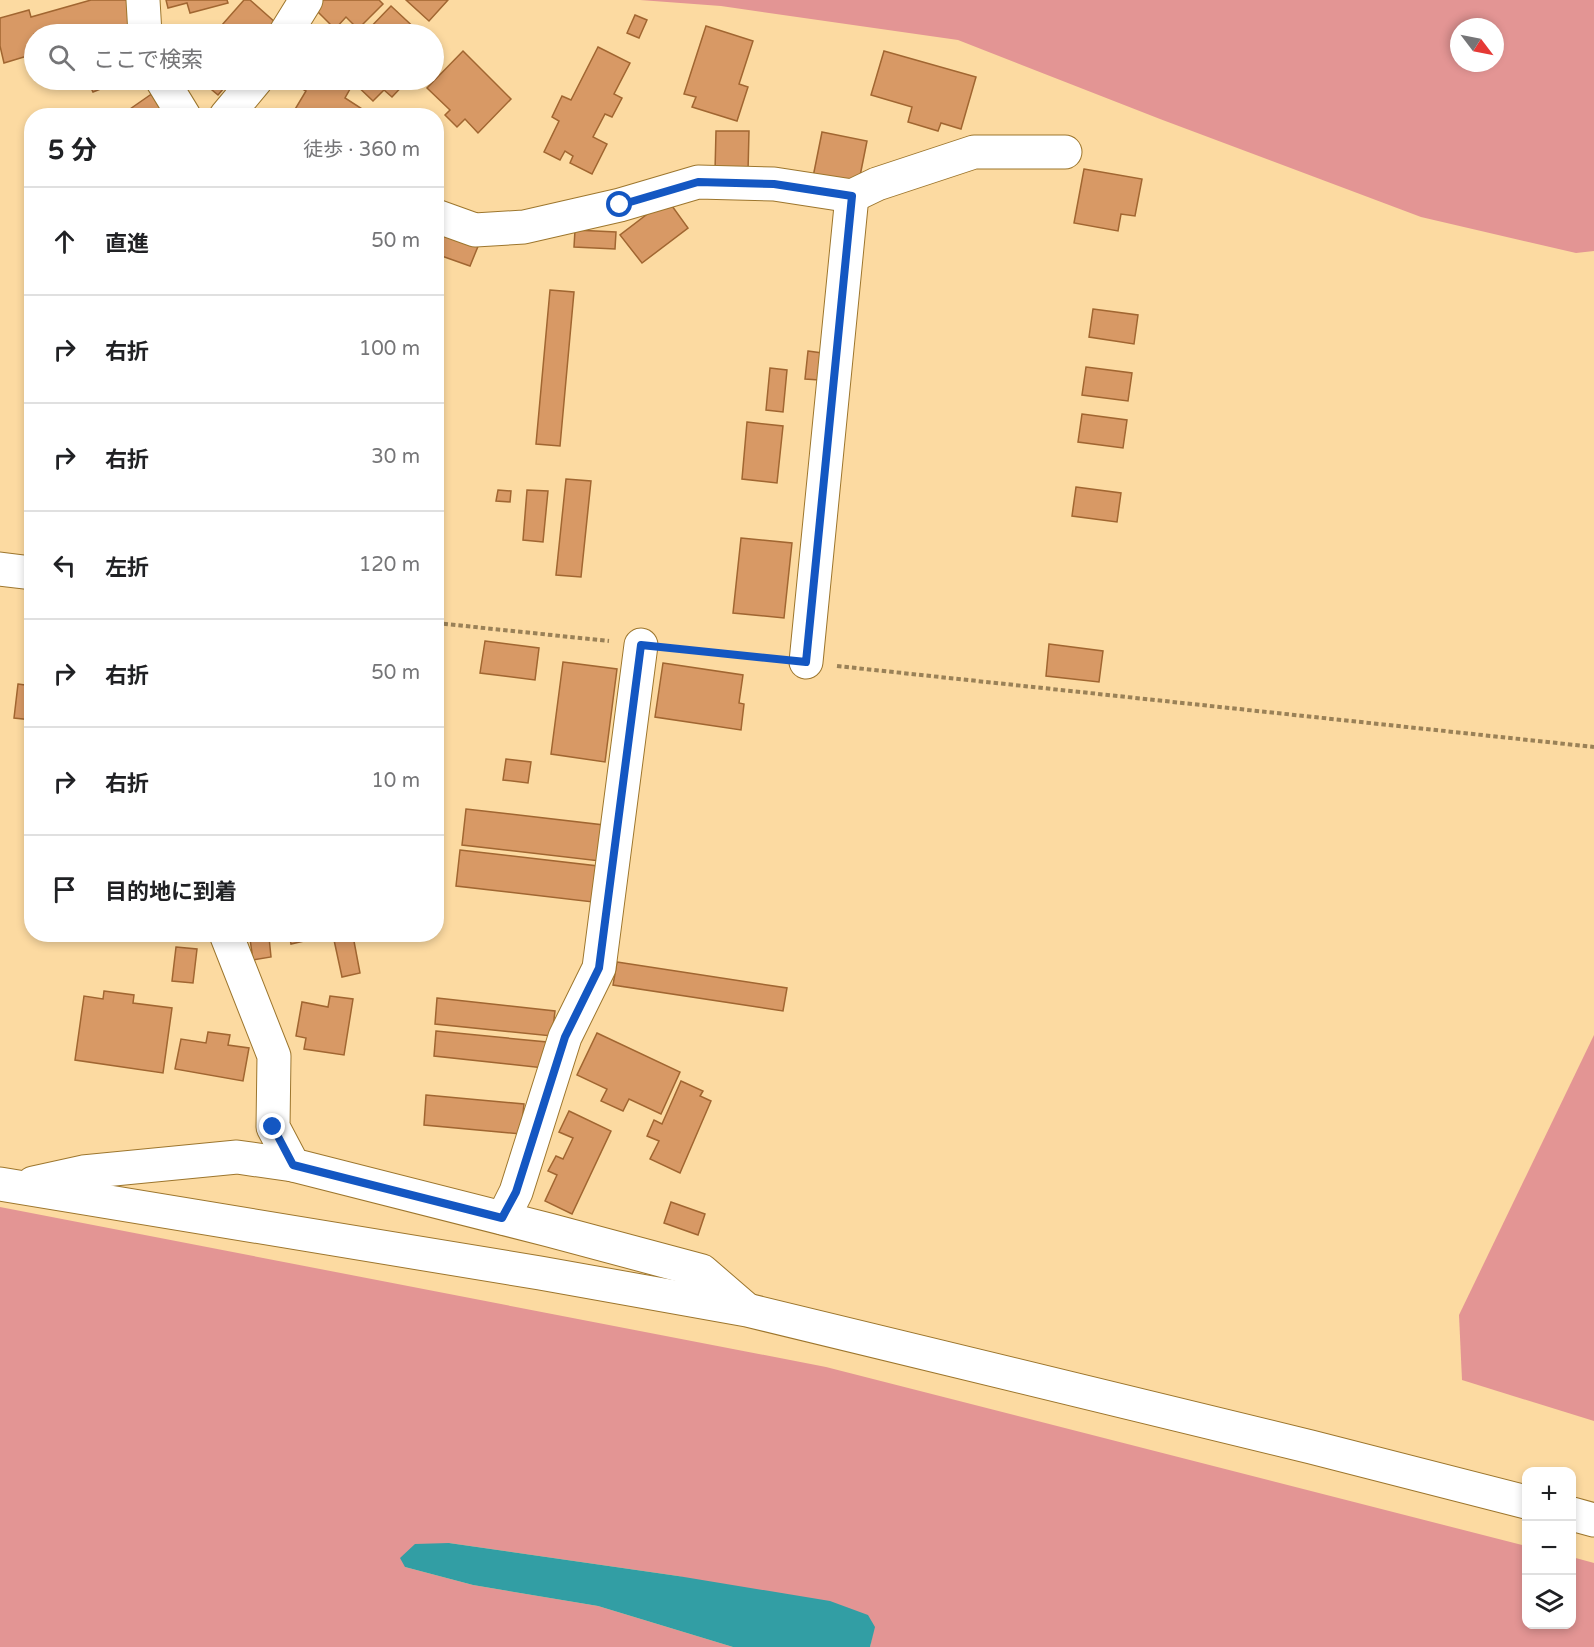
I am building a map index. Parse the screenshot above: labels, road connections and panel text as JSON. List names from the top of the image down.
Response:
{
  "north": "bottom right",
  "page": {
    "search": "ここで検索",
    "heading": ["5 分", "徒歩 · 360 m"],
    "list": [
      ["直進", "50 m"],
      ["右折", "100 m"],
      ["右折", "30 m"],
      ["左折", "120 m"],
      ["右折", "50 m"],
      ["右折", "10 m"],
      "目的地に到着"
    ],
    "map_buttons": ["+", "−"]
  }
}
